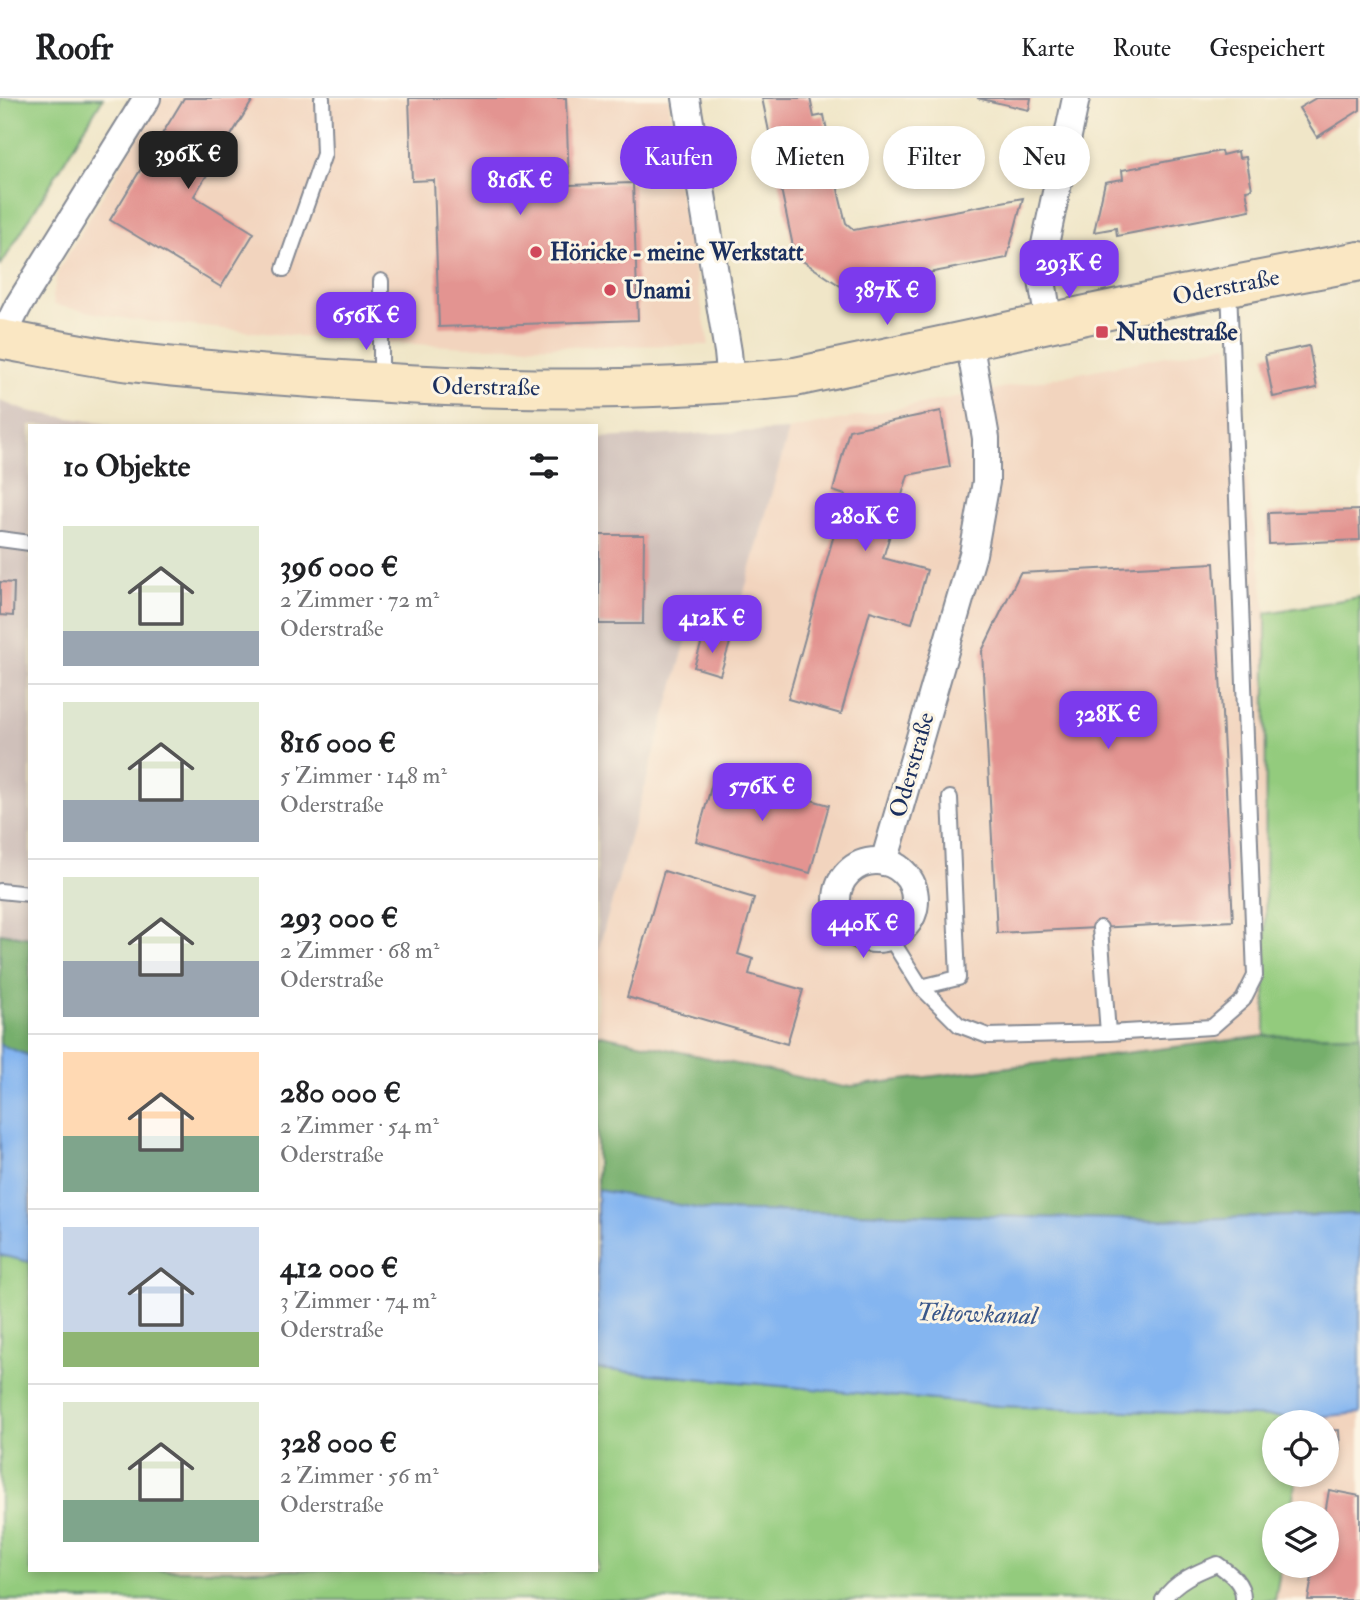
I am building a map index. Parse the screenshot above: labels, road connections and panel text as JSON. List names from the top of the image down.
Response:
{
  "streets": {
    "main road": ["Oderstraße"]
  },
  "water": ["Teltowkanal"],
  "places": {
    "other": ["Höricke - meine Werkstatt", "Unami"],
    "transit": ["Nuthestraße"]
  },
  "page": {
    "header": "Roofr",
    "nav": ["Karte", "Route", "Gespeichert"],
    "chip": [
      "Kaufen",
      "Mieten",
      "Filter",
      "Neu"
    ],
    "price": [
      "396K €",
      "816K €",
      "293K €",
      "387K €",
      "656K €",
      "280K €",
      "412K €",
      "328K €",
      "576K €",
      "440K €"
    ],
    "heading": "10 Objekte",
    "list": [
      {
        "name": "396 000 €",
        "note": "2 Zimmer · 72 m² · Oderstraße"
      },
      {
        "name": "816 000 €",
        "note": "5 Zimmer · 148 m² · Oderstraße"
      },
      {
        "name": "293 000 €",
        "note": "2 Zimmer · 68 m² · Oderstraße"
      },
      {
        "name": "280 000 €",
        "note": "2 Zimmer · 54 m² · Oderstraße"
      },
      {
        "name": "412 000 €",
        "note": "3 Zimmer · 74 m² · Oderstraße"
      },
      {
        "name": "328 000 €",
        "note": "2 Zimmer · 56 m² · Oderstraße"
      }
    ]
  }
}
